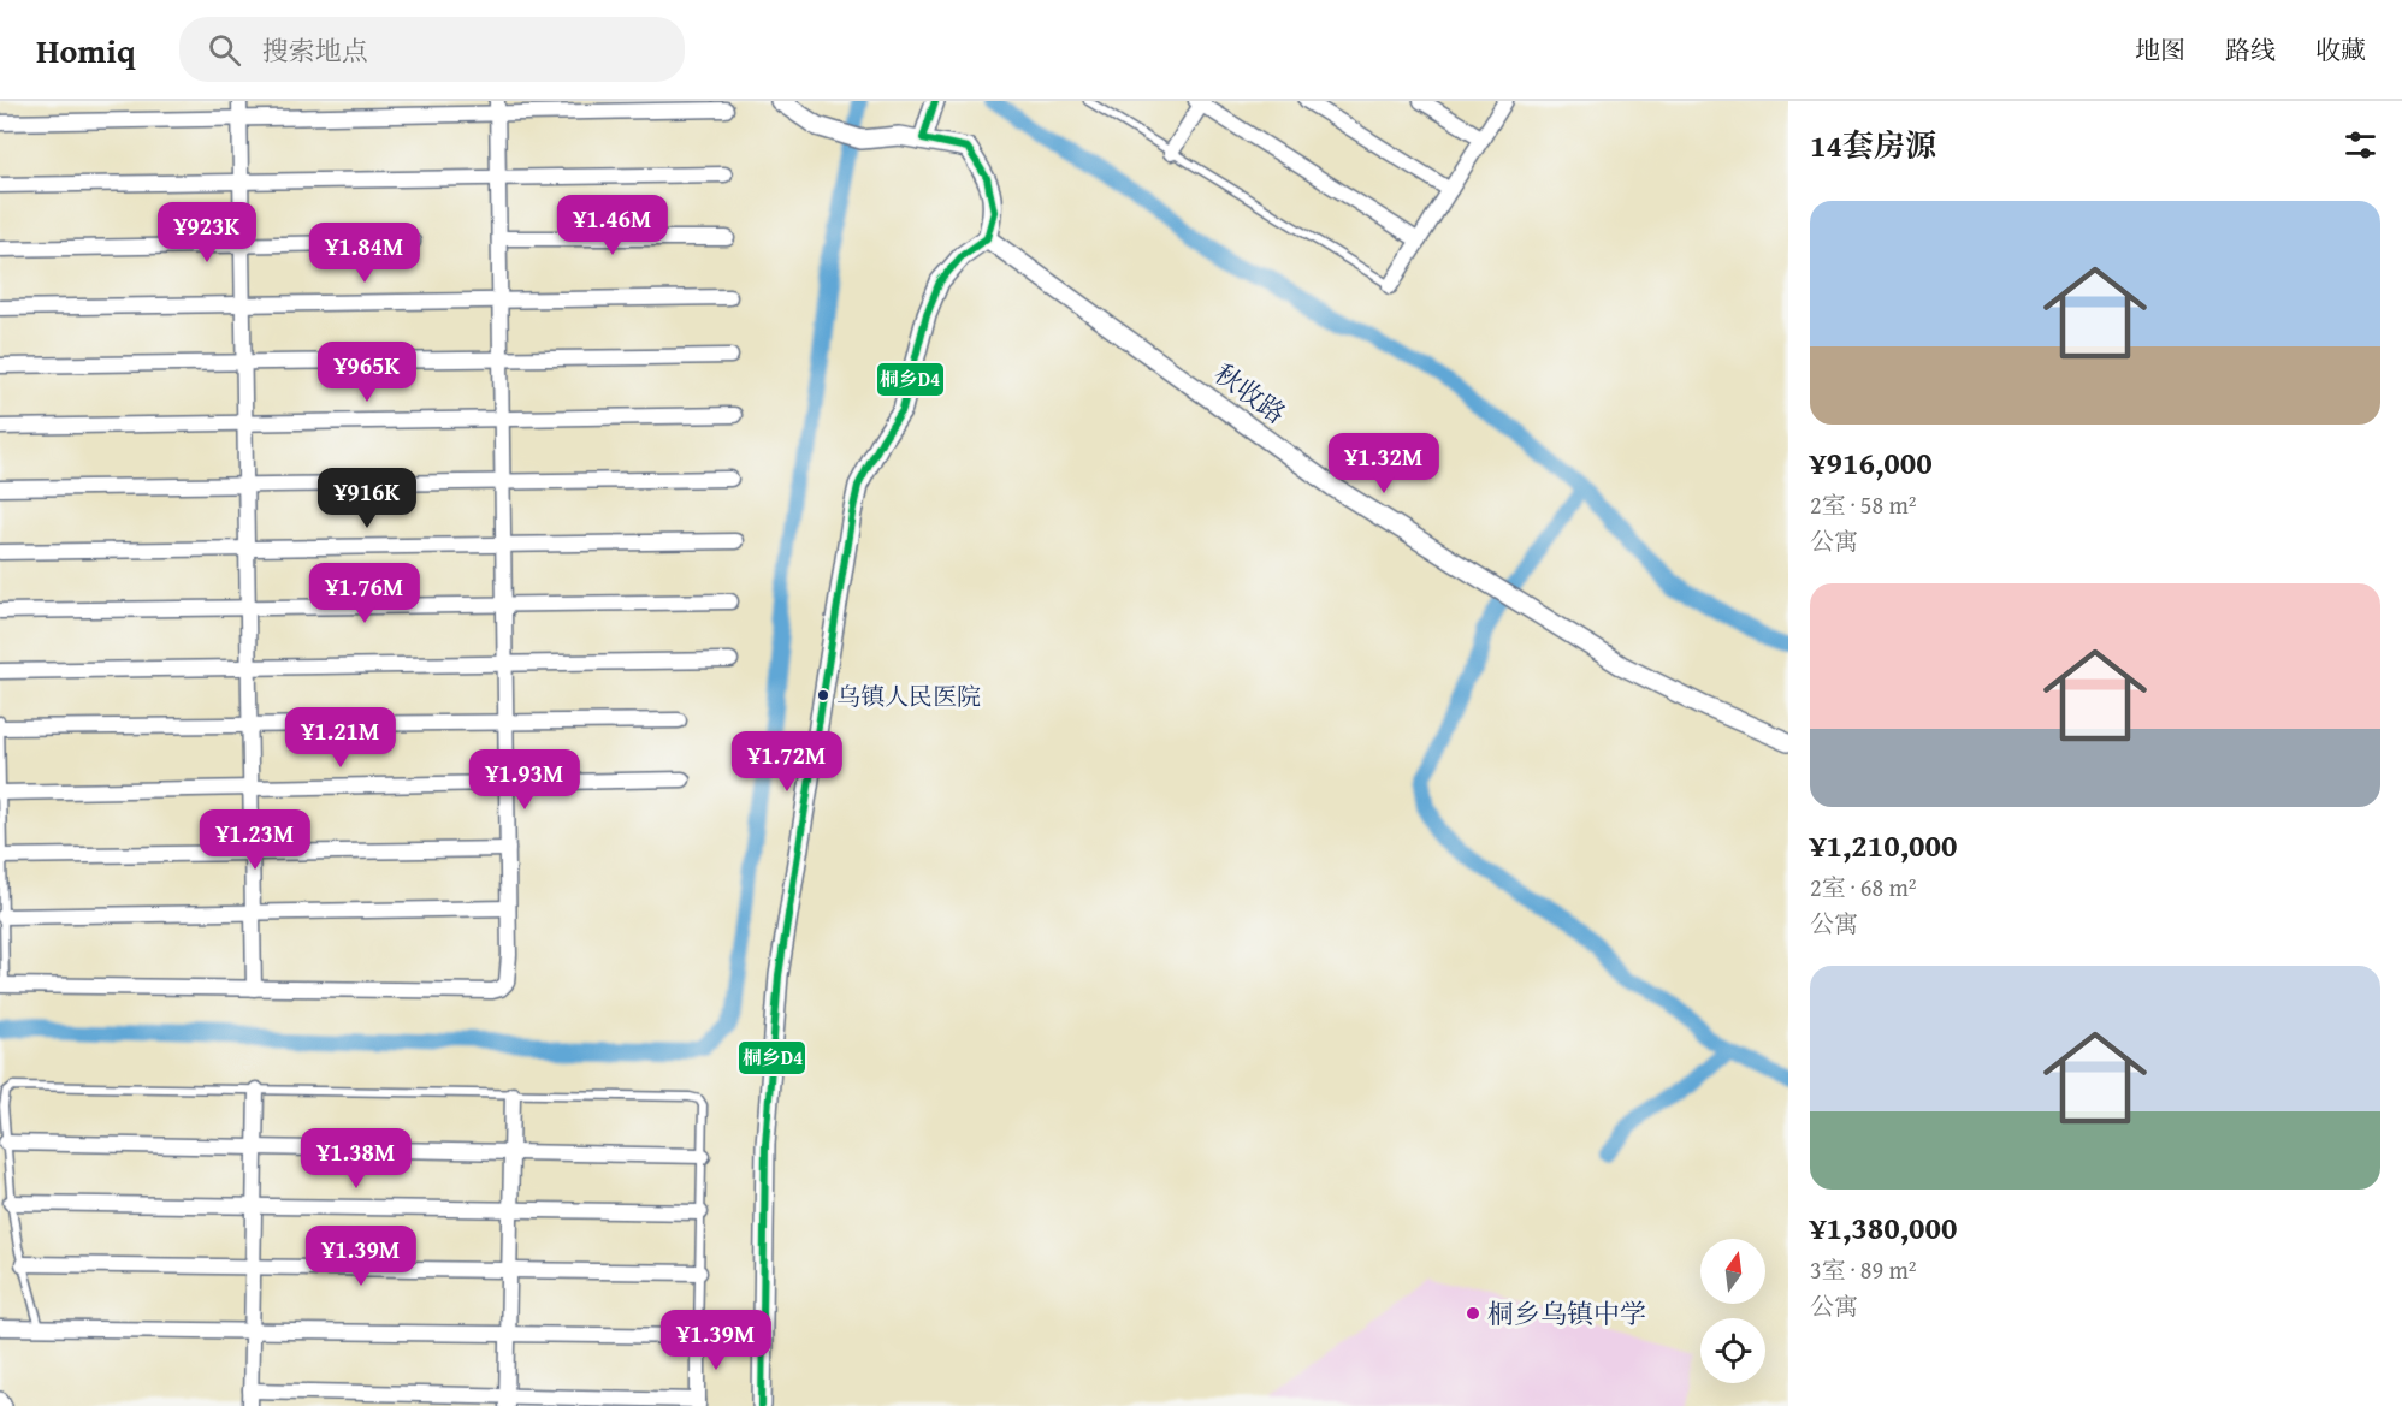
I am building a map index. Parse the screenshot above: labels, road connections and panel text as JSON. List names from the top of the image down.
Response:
{
  "streets": {
    "street": ["秋收路"]
  },
  "places": ["乌镇人民医院", "桐乡乌镇中学"],
  "lines": ["transit line 桐乡D4"],
  "north": "top",
  "page": {
    "header": "Homiq",
    "search": "搜索地点",
    "nav": ["地图", "路线", "收藏"],
    "heading": "14套房源",
    "list": [
      {
        "name": "¥916,000",
        "note": "2室 · 58 m² · 公寓"
      },
      {
        "name": "¥1,210,000",
        "note": "2室 · 68 m² · 公寓"
      },
      {
        "name": "¥1,380,000",
        "note": "3室 · 89 m² · 公寓"
      }
    ],
    "price": [
      "¥1.46M",
      "¥923K",
      "¥1.84M",
      "¥965K",
      "¥1.32M",
      "¥916K",
      "¥1.76M",
      "¥1.21M",
      "¥1.72M",
      "¥1.93M",
      "¥1.23M",
      "¥1.38M",
      "¥1.39M",
      "¥1.39M"
    ]
  }
}
